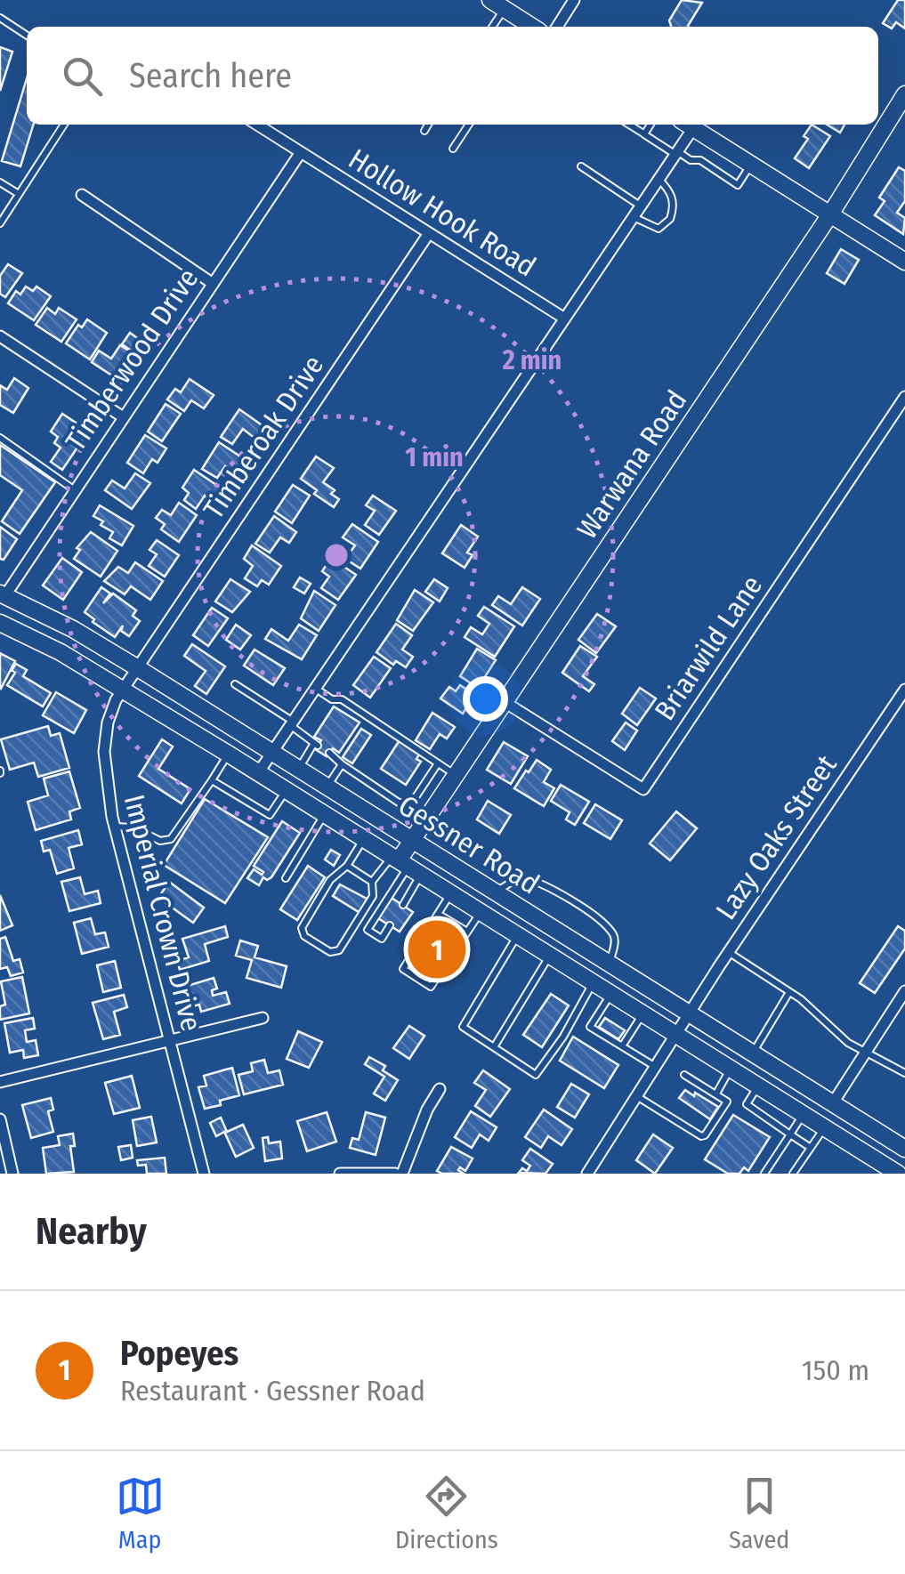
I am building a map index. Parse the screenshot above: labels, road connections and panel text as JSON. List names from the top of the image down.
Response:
{
  "streets": {
    "main road": ["Warwana Road", "Gessner Road"],
    "street": [
      "Hollow Hook Road",
      "Timberwood Drive",
      "Timberoak Drive",
      "Briarwild Lane",
      "Lazy Oaks Street",
      "Imperial Crown Drive"
    ]
  },
  "crossings": [
    ["Hollow Hook Road", "Timberwood Drive"],
    ["Hollow Hook Road", "Timberoak Drive"],
    ["Timberwood Drive", "Gessner Road"],
    ["Timberoak Drive", "Gessner Road"],
    ["Timberoak Drive", "Imperial Crown Drive"],
    ["Warwana Road", "Briarwild Lane"],
    ["Warwana Road", "Gessner Road"],
    ["Lazy Oaks Street", "Gessner Road"],
    ["Gessner Road", "Imperial Crown Drive"]
  ],
  "page": {
    "search": "Search here",
    "pins": "1",
    "heading": "Nearby",
    "list": [
      {
        "mark": "1",
        "name": "Popeyes",
        "note": "Restaurant · Gessner Road",
        "value": "150 m"
      }
    ],
    "nav": ["Map", "Directions", "Saved"]
  },
  "rings": ["2 min", "1 min"]
}
